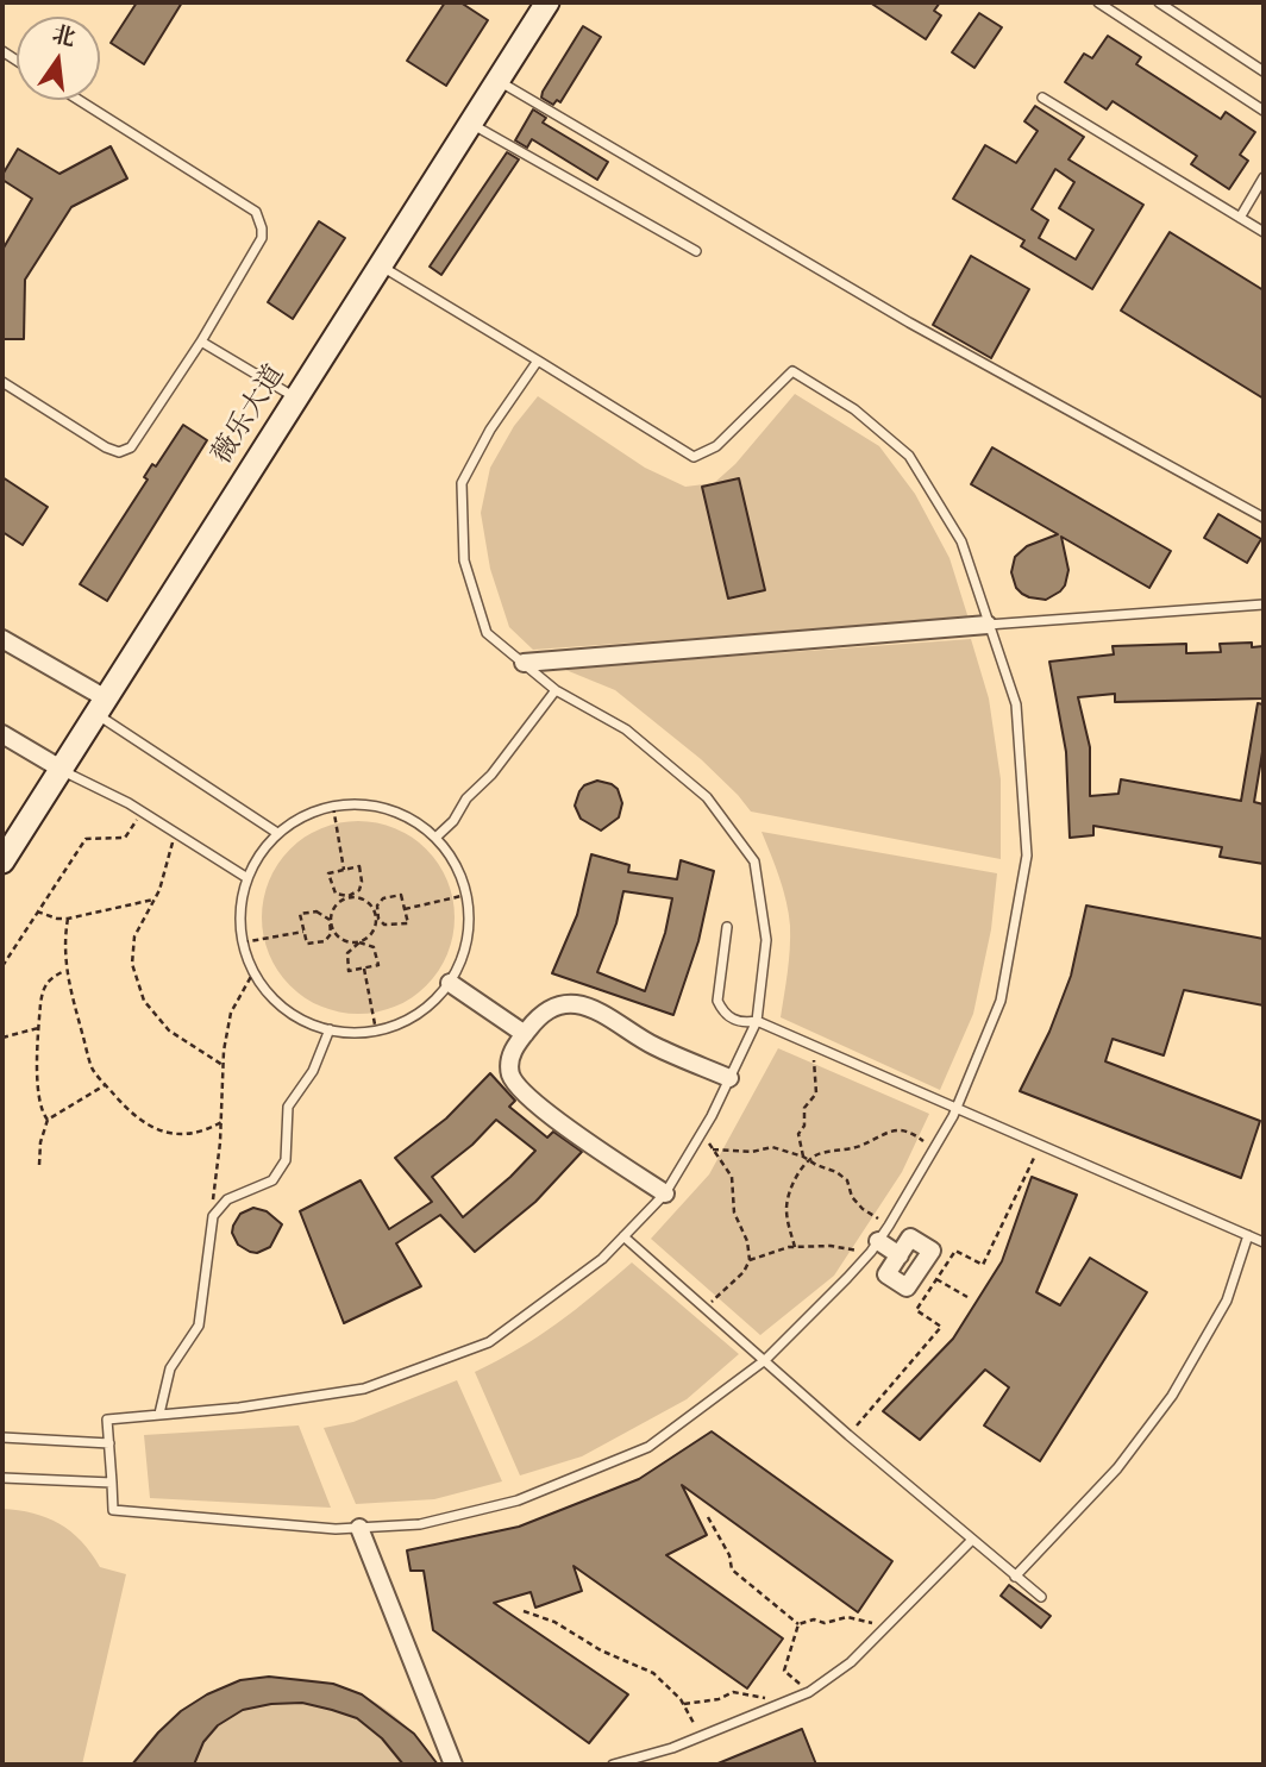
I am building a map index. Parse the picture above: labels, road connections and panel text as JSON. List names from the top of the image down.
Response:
{
  "streets": {
    "main road": ["薇乐大道"]
  },
  "north": "top"
}
